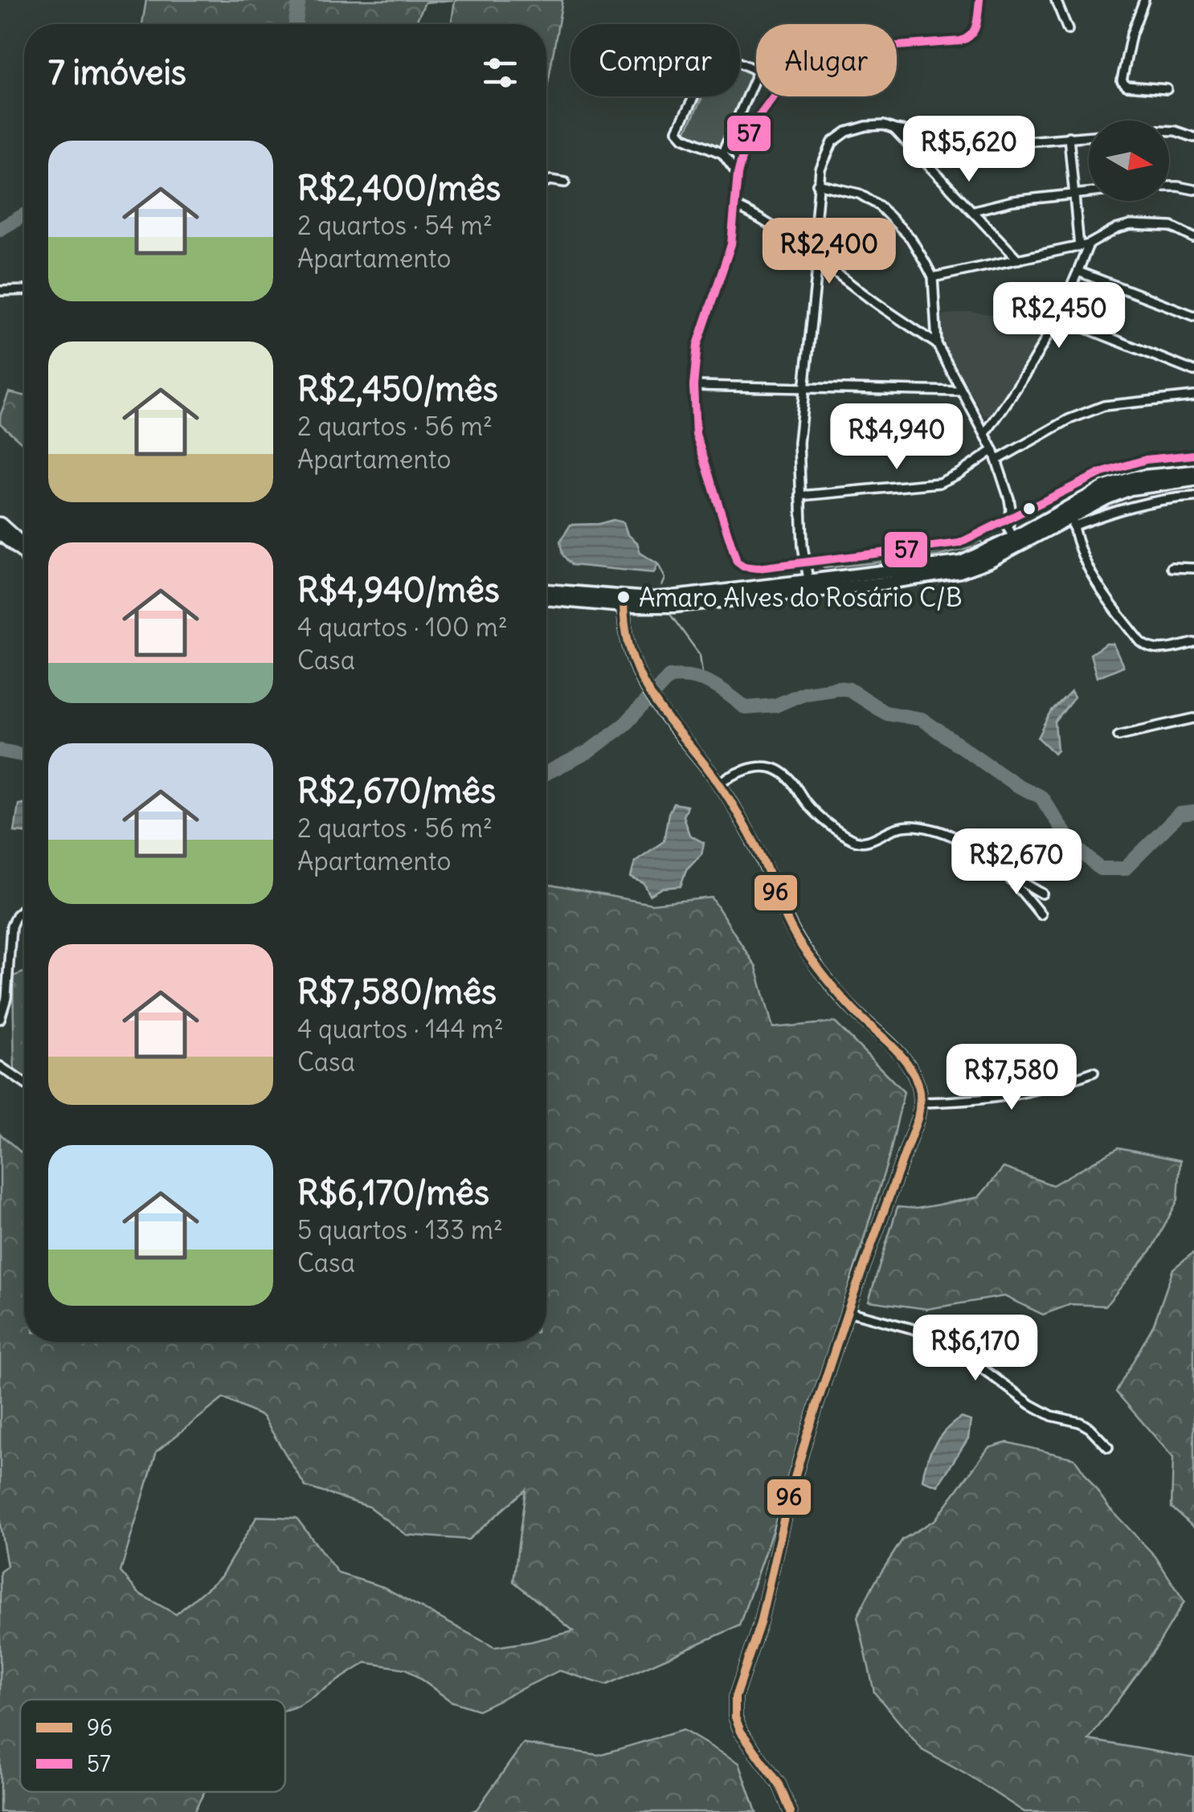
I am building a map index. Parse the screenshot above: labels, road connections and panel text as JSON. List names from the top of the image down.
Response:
{
  "places": ["Amaro Alves do Rosário C/B"],
  "lines": ["transit line 57", "transit line 96"],
  "legend": ["96", "57"],
  "north": "right",
  "page": {
    "chip": ["Comprar", "Alugar"],
    "heading": "7 imóveis",
    "price": [
      "R$5,620",
      "R$2,400",
      "R$2,450",
      "R$4,940",
      "R$2,670",
      "R$7,580",
      "R$6,170"
    ],
    "list": [
      {
        "name": "R$2,400/mês",
        "note": "2 quartos · 54 m² · Apartamento"
      },
      {
        "name": "R$2,450/mês",
        "note": "2 quartos · 56 m² · Apartamento"
      },
      {
        "name": "R$4,940/mês",
        "note": "4 quartos · 100 m² · Casa"
      },
      {
        "name": "R$2,670/mês",
        "note": "2 quartos · 56 m² · Apartamento"
      },
      {
        "name": "R$7,580/mês",
        "note": "4 quartos · 144 m² · Casa"
      },
      {
        "name": "R$6,170/mês",
        "note": "5 quartos · 133 m² · Casa"
      }
    ]
  }
}
